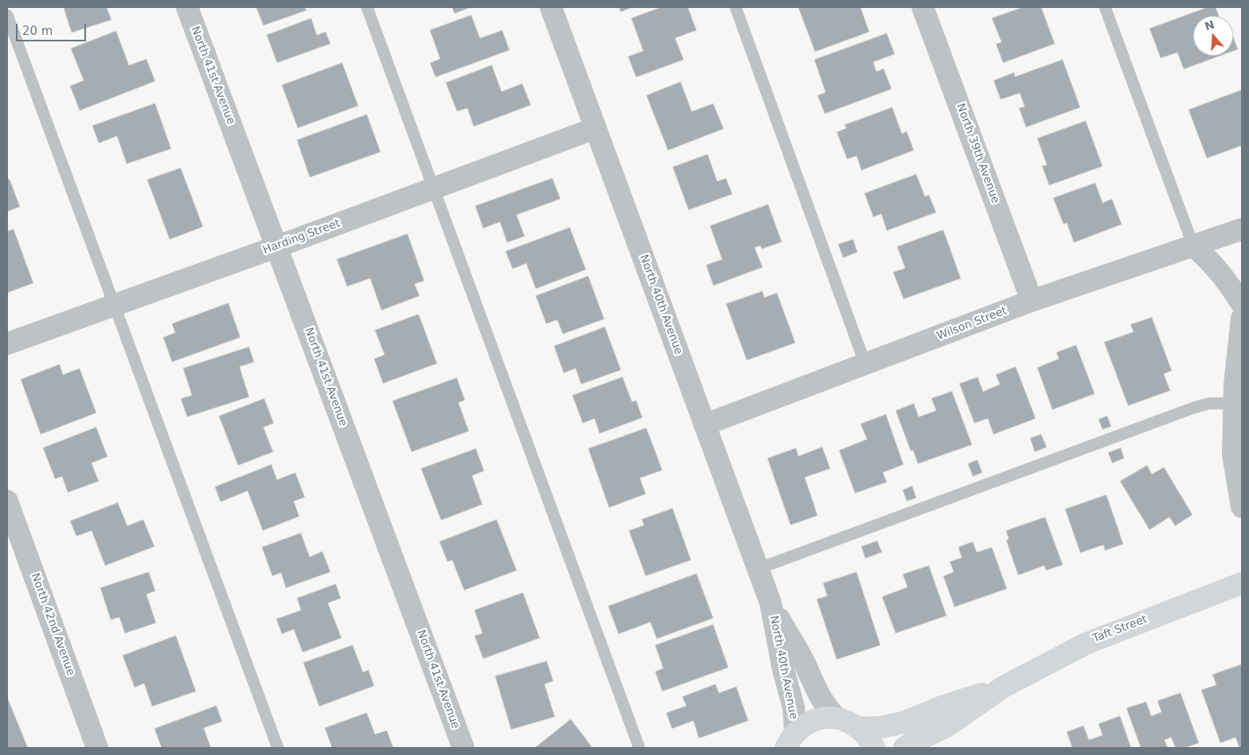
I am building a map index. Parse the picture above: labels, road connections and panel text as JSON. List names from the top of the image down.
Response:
{
  "streets": {
    "street": [
      "North 41st Avenue",
      "North 39th Avenue",
      "Harding Street",
      "North 40th Avenue",
      "Wilson Street",
      "North 42nd Avenue",
      "Taft Street"
    ]
  },
  "crossings": [
    ["North 41st Avenue", "Harding Street"],
    ["North 39th Avenue", "Wilson Street"],
    ["Harding Street", "North 40th Avenue"],
    ["North 40th Avenue", "Wilson Street"]
  ],
  "scale_bar": "20 m",
  "north": "top"
}
